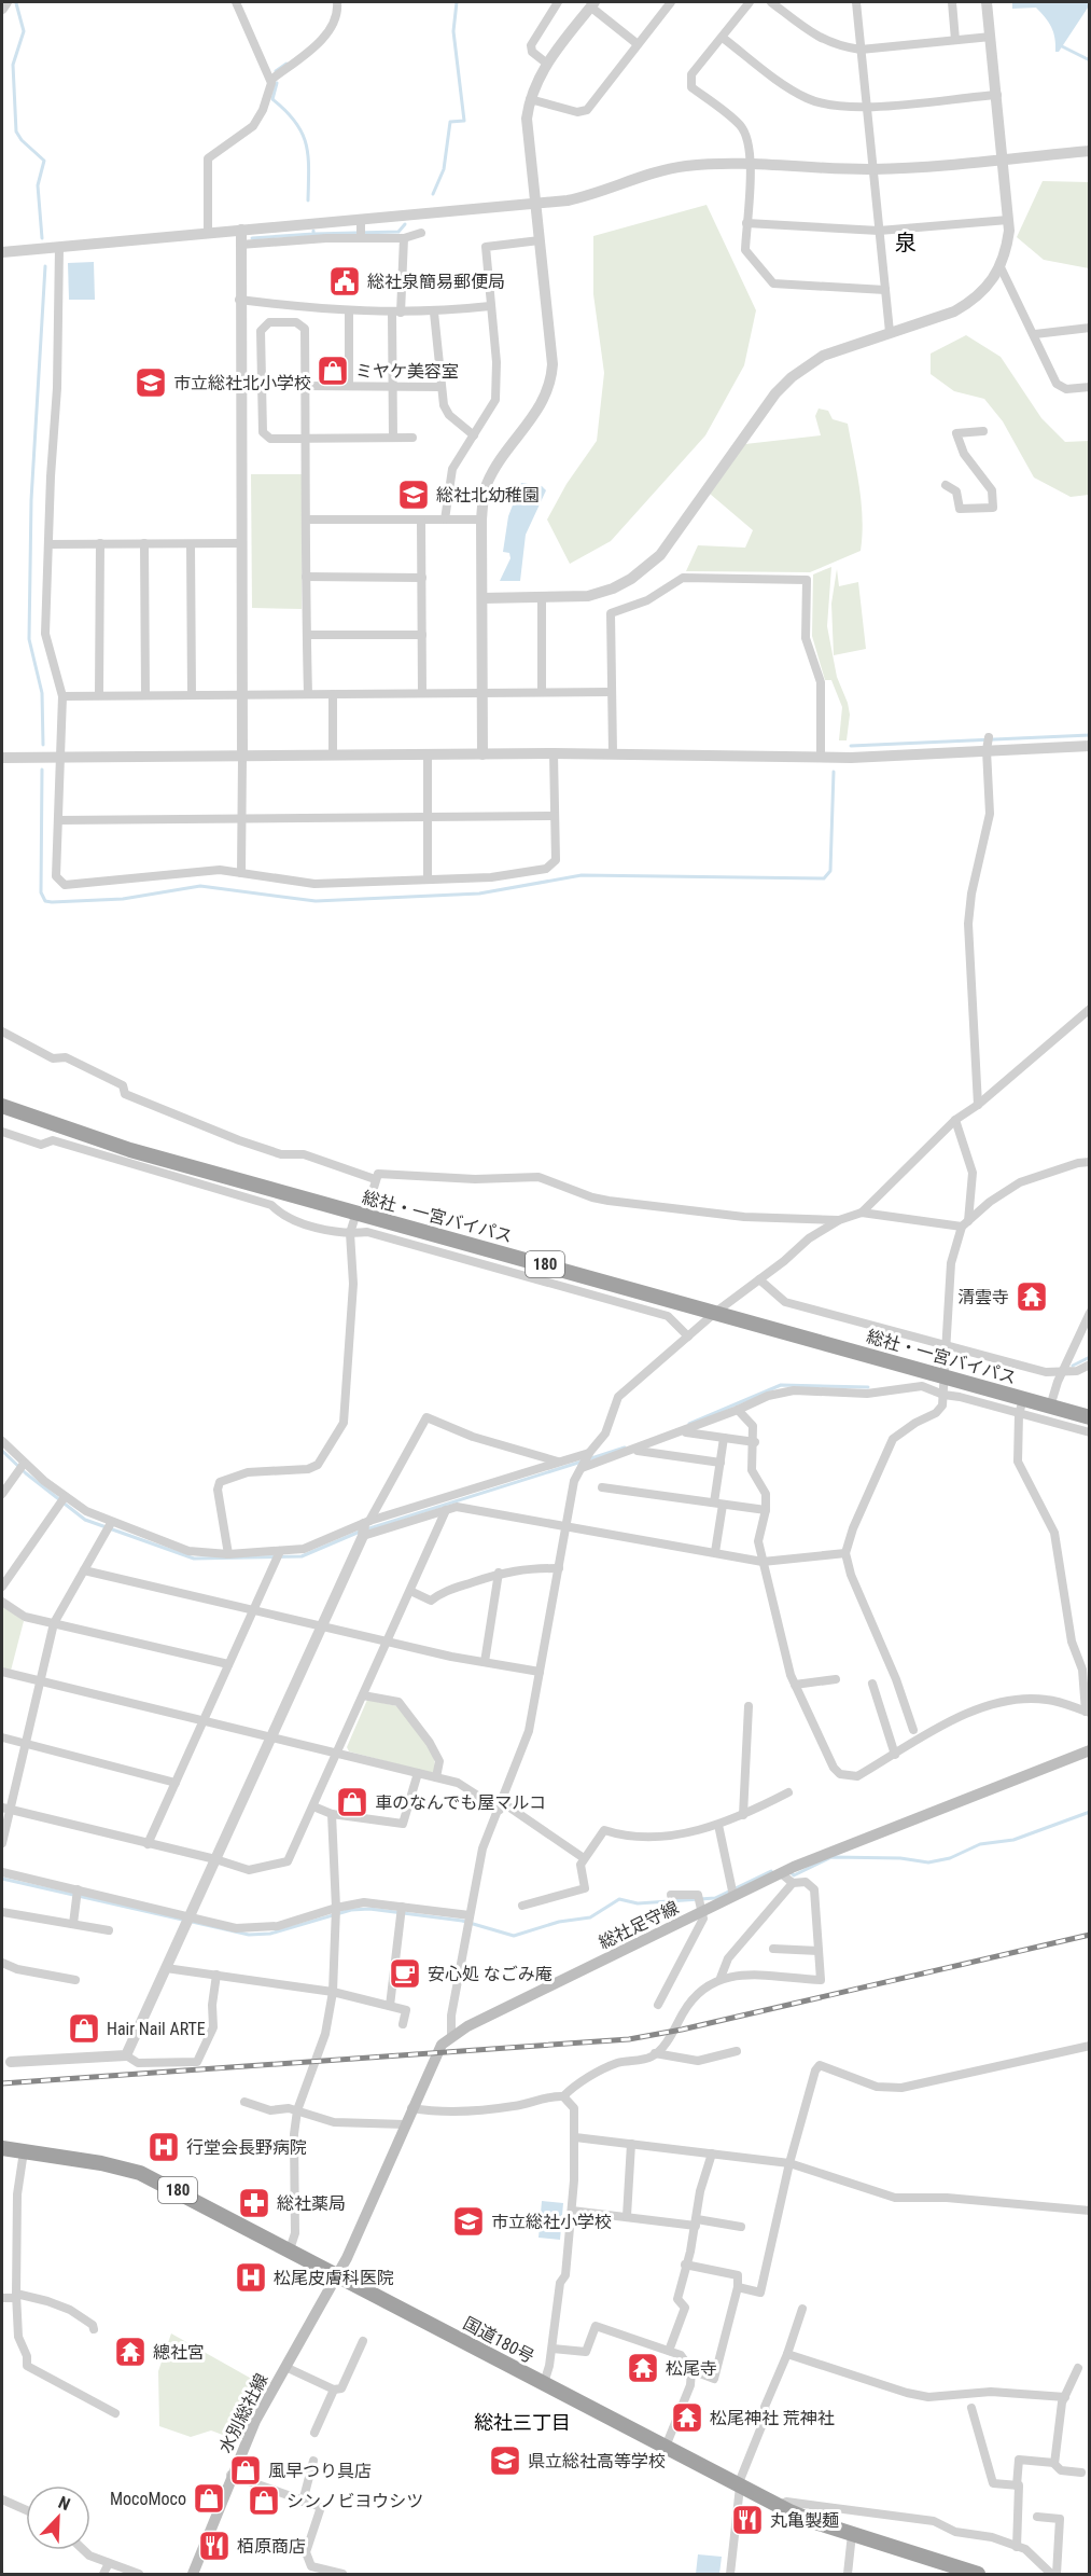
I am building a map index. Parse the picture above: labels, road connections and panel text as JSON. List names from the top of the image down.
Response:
{
  "streets": {
    "highway": ["総社・一宮バイパス", "180", "国道180号"],
    "main road": ["総社足守線", "水別総社線"]
  },
  "crossings": [
    ["総社足守線", "国道180号"],
    ["総社足守線", "水別総社線"],
    ["国道180号", "水別総社線"]
  ],
  "districts": ["泉", "総社三丁目"],
  "places": {
    "public building": ["総社泉簡易郵便局"],
    "shop": [
      "ミヤケ美容室",
      "車のなんでも屋マルコ",
      "Hair Nail ARTE",
      "風早つり具店",
      "MocoMoco",
      "シンノビヨウシツ"
    ],
    "school or university": [
      "市立総社北小学校",
      "総社北幼稚園",
      "市立総社小学校",
      "県立総社高等学校"
    ],
    "temple": [
      "清雲寺",
      "總社宮",
      "松尾寺",
      "松尾神社 荒神社"
    ],
    "cafe": ["安心処 なごみ庵"],
    "hospital": ["行堂会長野病院", "松尾皮膚科医院"],
    "pharmacy": ["総社薬局"],
    "restaurant": ["丸亀製麺", "栢原商店"]
  },
  "north": "top right"
}
